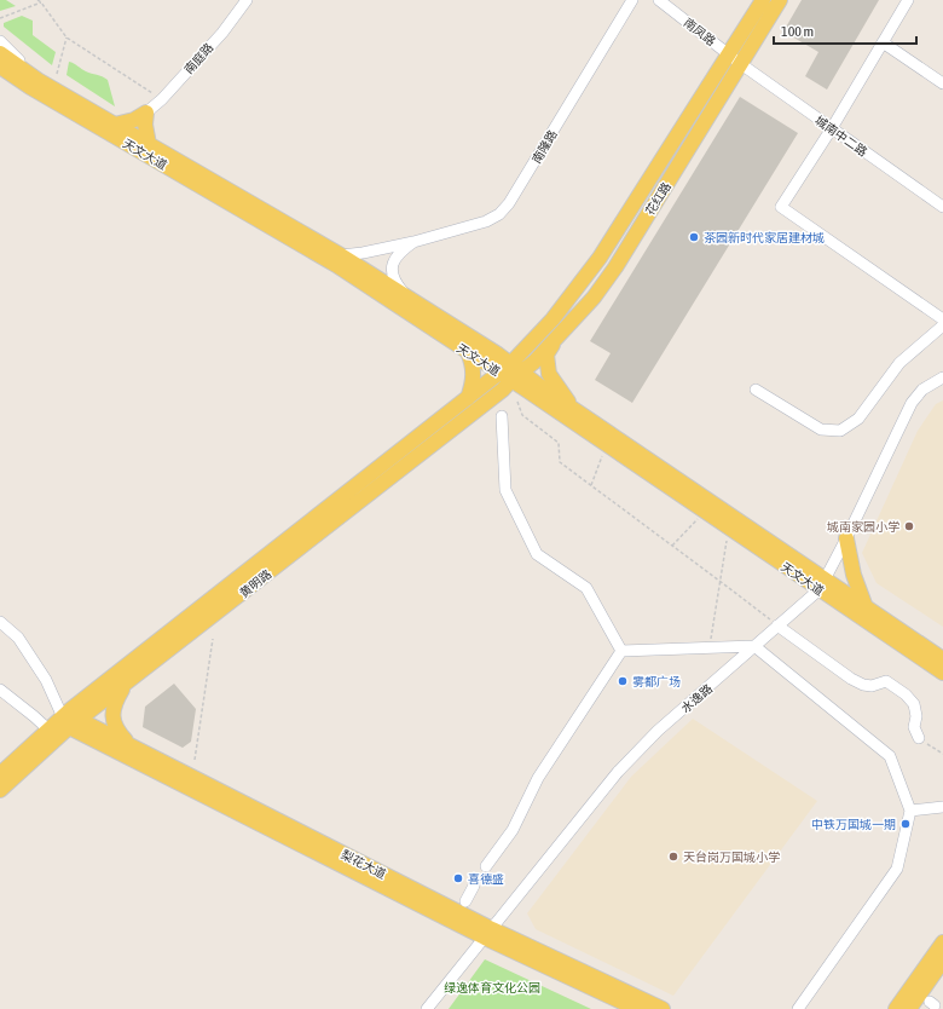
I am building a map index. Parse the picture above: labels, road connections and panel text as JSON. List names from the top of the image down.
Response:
{
  "streets": {
    "main road": [
      "天文大道",
      "花红路",
      "黄明路",
      "梨花大道"
    ],
    "street": [
      "南凤路",
      "南庭路",
      "城南中二路",
      "南隆路",
      "水逸路"
    ]
  },
  "crossings": [
    ["南凤路", "城南中二路"],
    ["南凤路", "花红路"],
    ["城南中二路", "花红路"],
    ["南隆路", "天文大道"],
    ["天文大道", "花红路"],
    ["天文大道", "黄明路"],
    ["天文大道", "水逸路"],
    ["花红路", "黄明路"],
    ["黄明路", "梨花大道"],
    ["水逸路", "梨花大道"]
  ],
  "parks": ["绿逸体育文化公园"],
  "places": [
    "茶园新时代家居建材城",
    "城南家园小学",
    "雾都广场",
    "中铁万国城一期",
    "天台岗万国城小学",
    "喜德盛"
  ],
  "scale_bar": "100 m"
}
